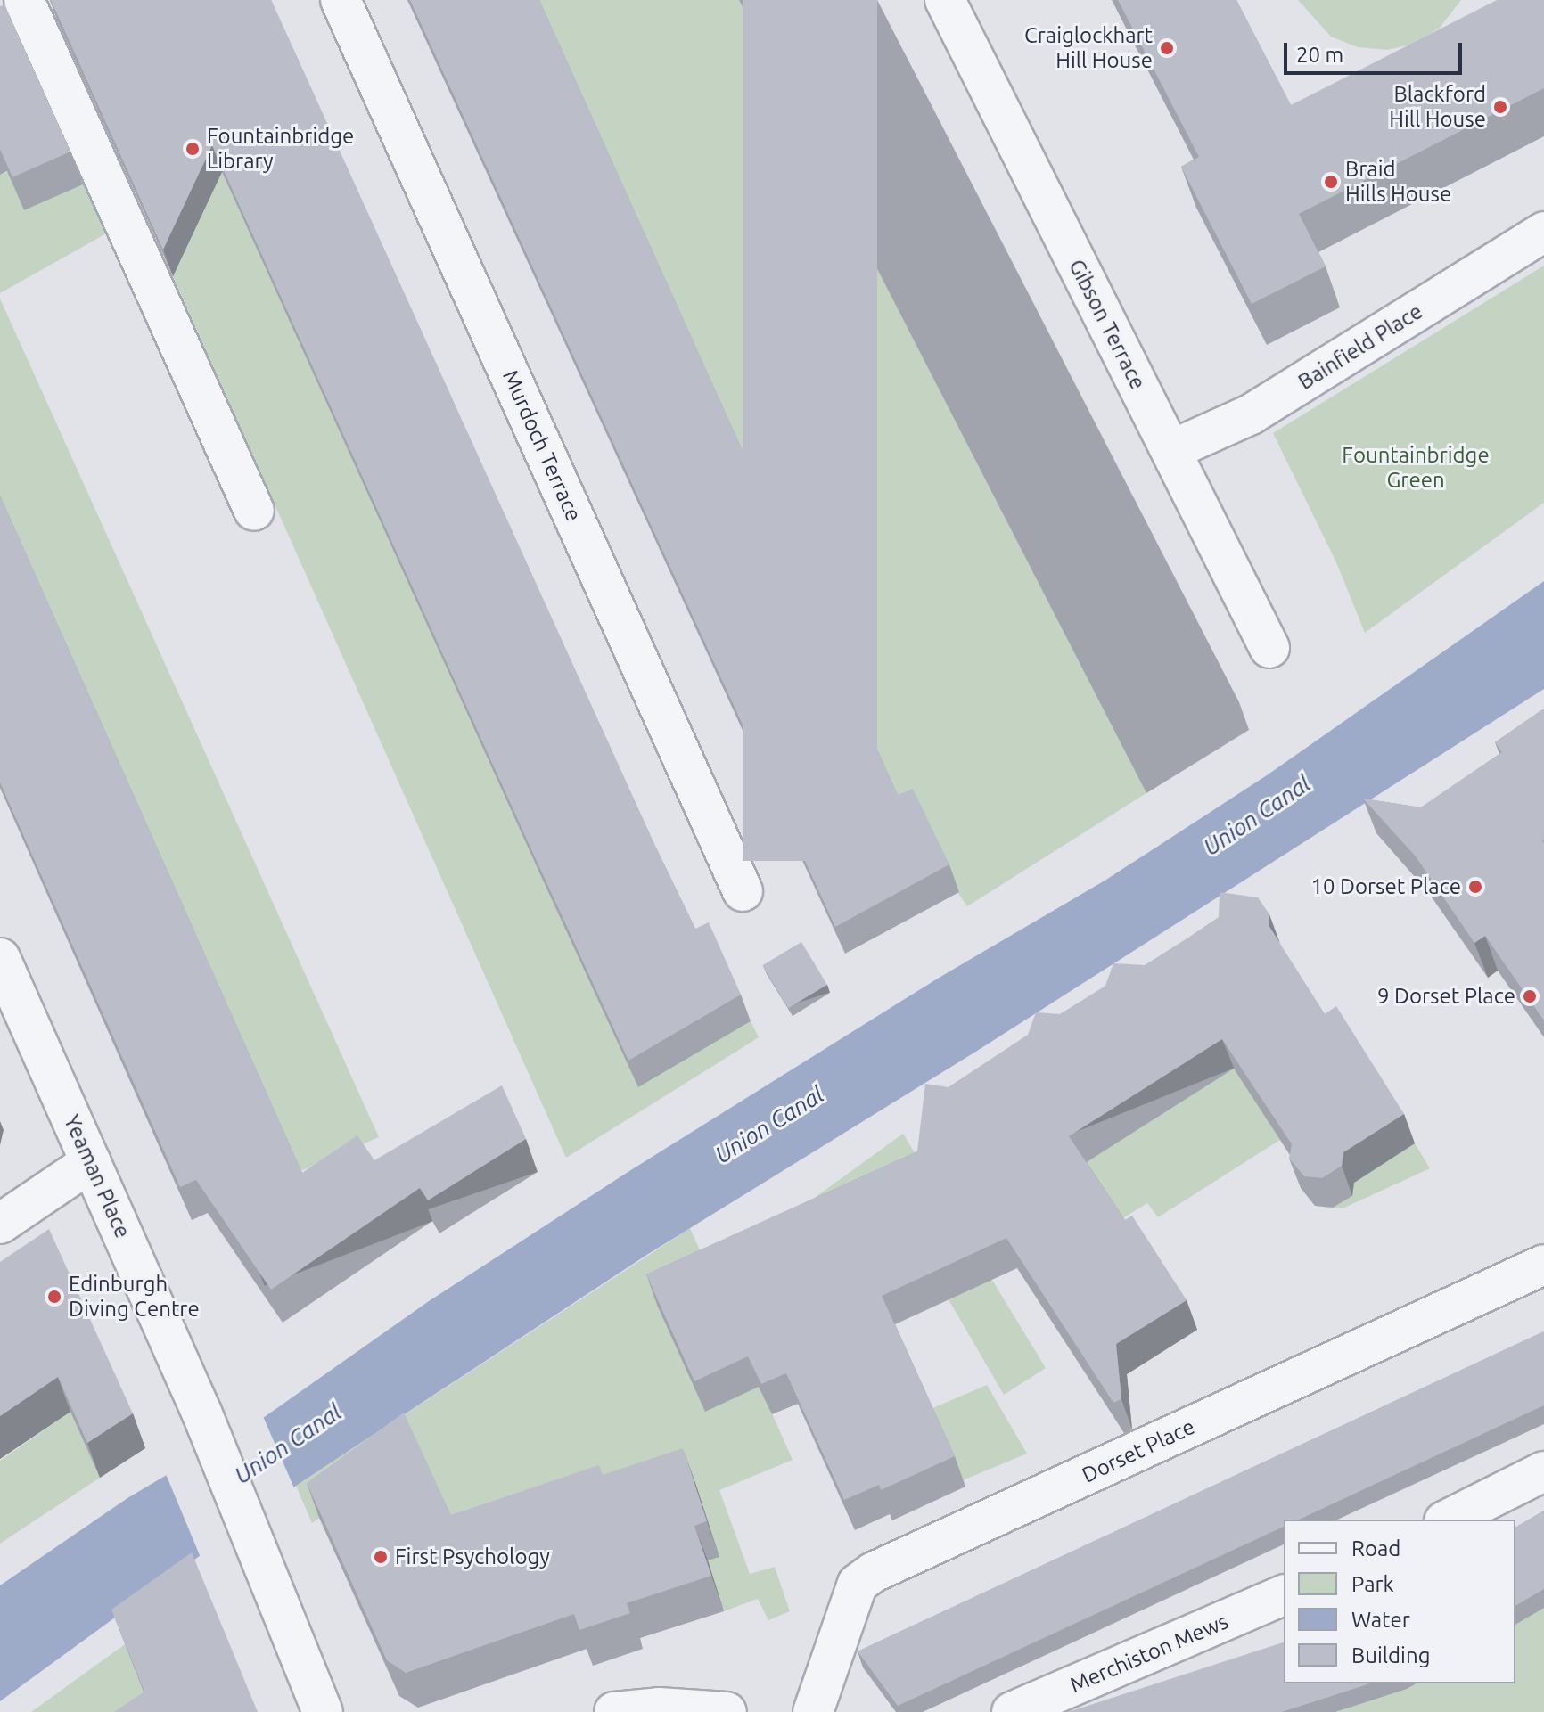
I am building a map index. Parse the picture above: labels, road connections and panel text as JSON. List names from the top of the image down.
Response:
{
  "streets": {
    "street": [
      "Gibson Terrace",
      "Bainfield Place",
      "Murdoch Terrace",
      "Yeaman Place",
      "Dorset Place",
      "Merchiston Mews"
    ]
  },
  "crossings": [
    ["Gibson Terrace", "Bainfield Place"]
  ],
  "water": ["Union Canal"],
  "parks": ["Fountainbridge Green"],
  "places": [
    "Craiglockhart Hill House",
    "Blackford Hill House",
    "Fountainbridge Library",
    "Braid Hills House",
    "10 Dorset Place",
    "9 Dorset Place",
    "Edinburgh Diving Centre",
    "First Psychology"
  ],
  "legend": [
    "Road",
    "Park",
    "Water",
    "Building"
  ],
  "scale_bar": "20 m"
}
